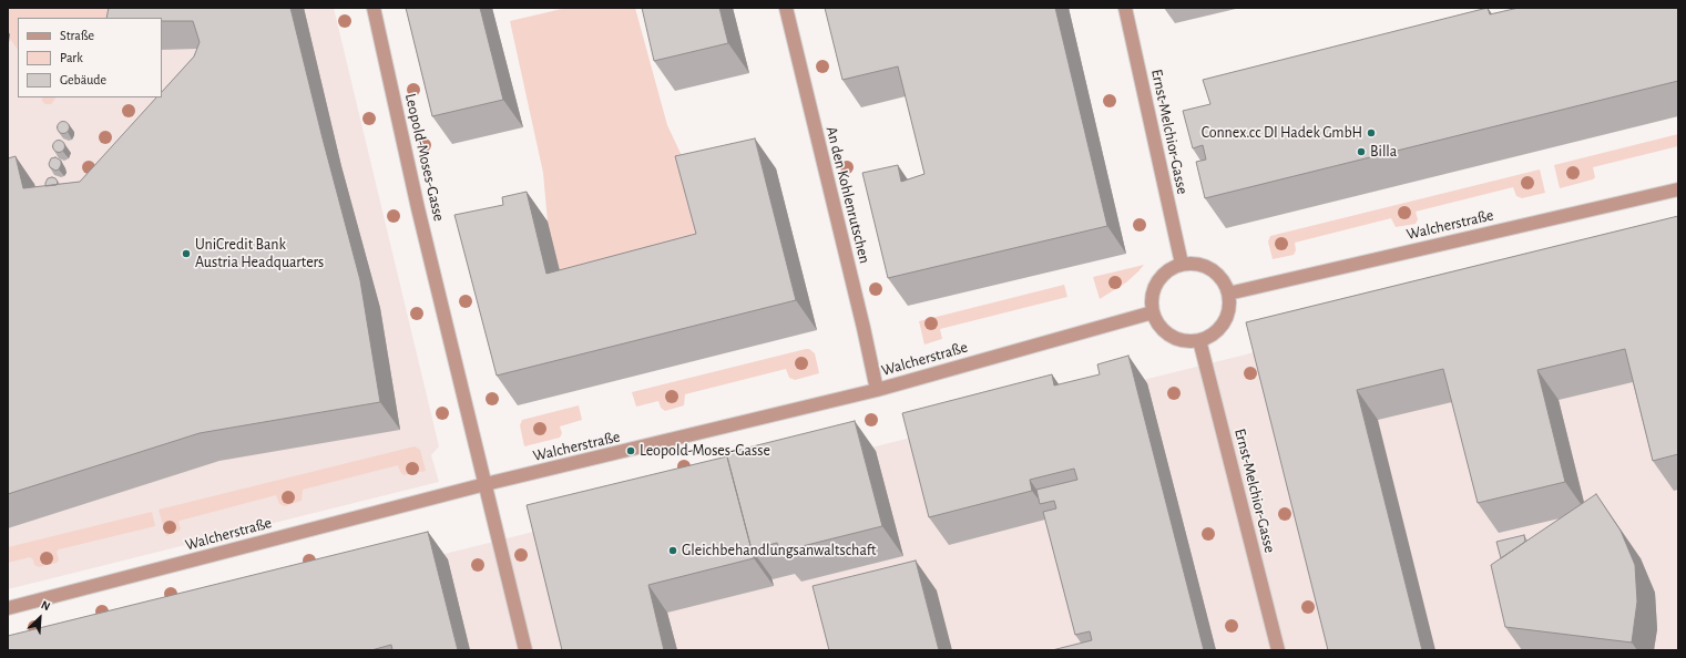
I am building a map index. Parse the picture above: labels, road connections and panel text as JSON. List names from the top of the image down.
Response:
{
  "streets": {
    "street": [
      "Ernst-Melchior-Gasse",
      "Leopold-Moses-Gasse",
      "An den Kohlenrutschen",
      "Walcherstraße"
    ]
  },
  "crossings": [
    ["Ernst-Melchior-Gasse", "Walcherstraße"],
    ["Leopold-Moses-Gasse", "Walcherstraße"],
    ["An den Kohlenrutschen", "Walcherstraße"]
  ],
  "places": [
    "Connex.cc DI Hadek GmbH",
    "Billa",
    "UniCredit Bank Austria Headquarters",
    "Leopold-Moses-Gasse",
    "Gleichbehandlungsanwaltschaft"
  ],
  "legend": ["Straße", "Park", "Gebäude"],
  "north": "top right"
}
